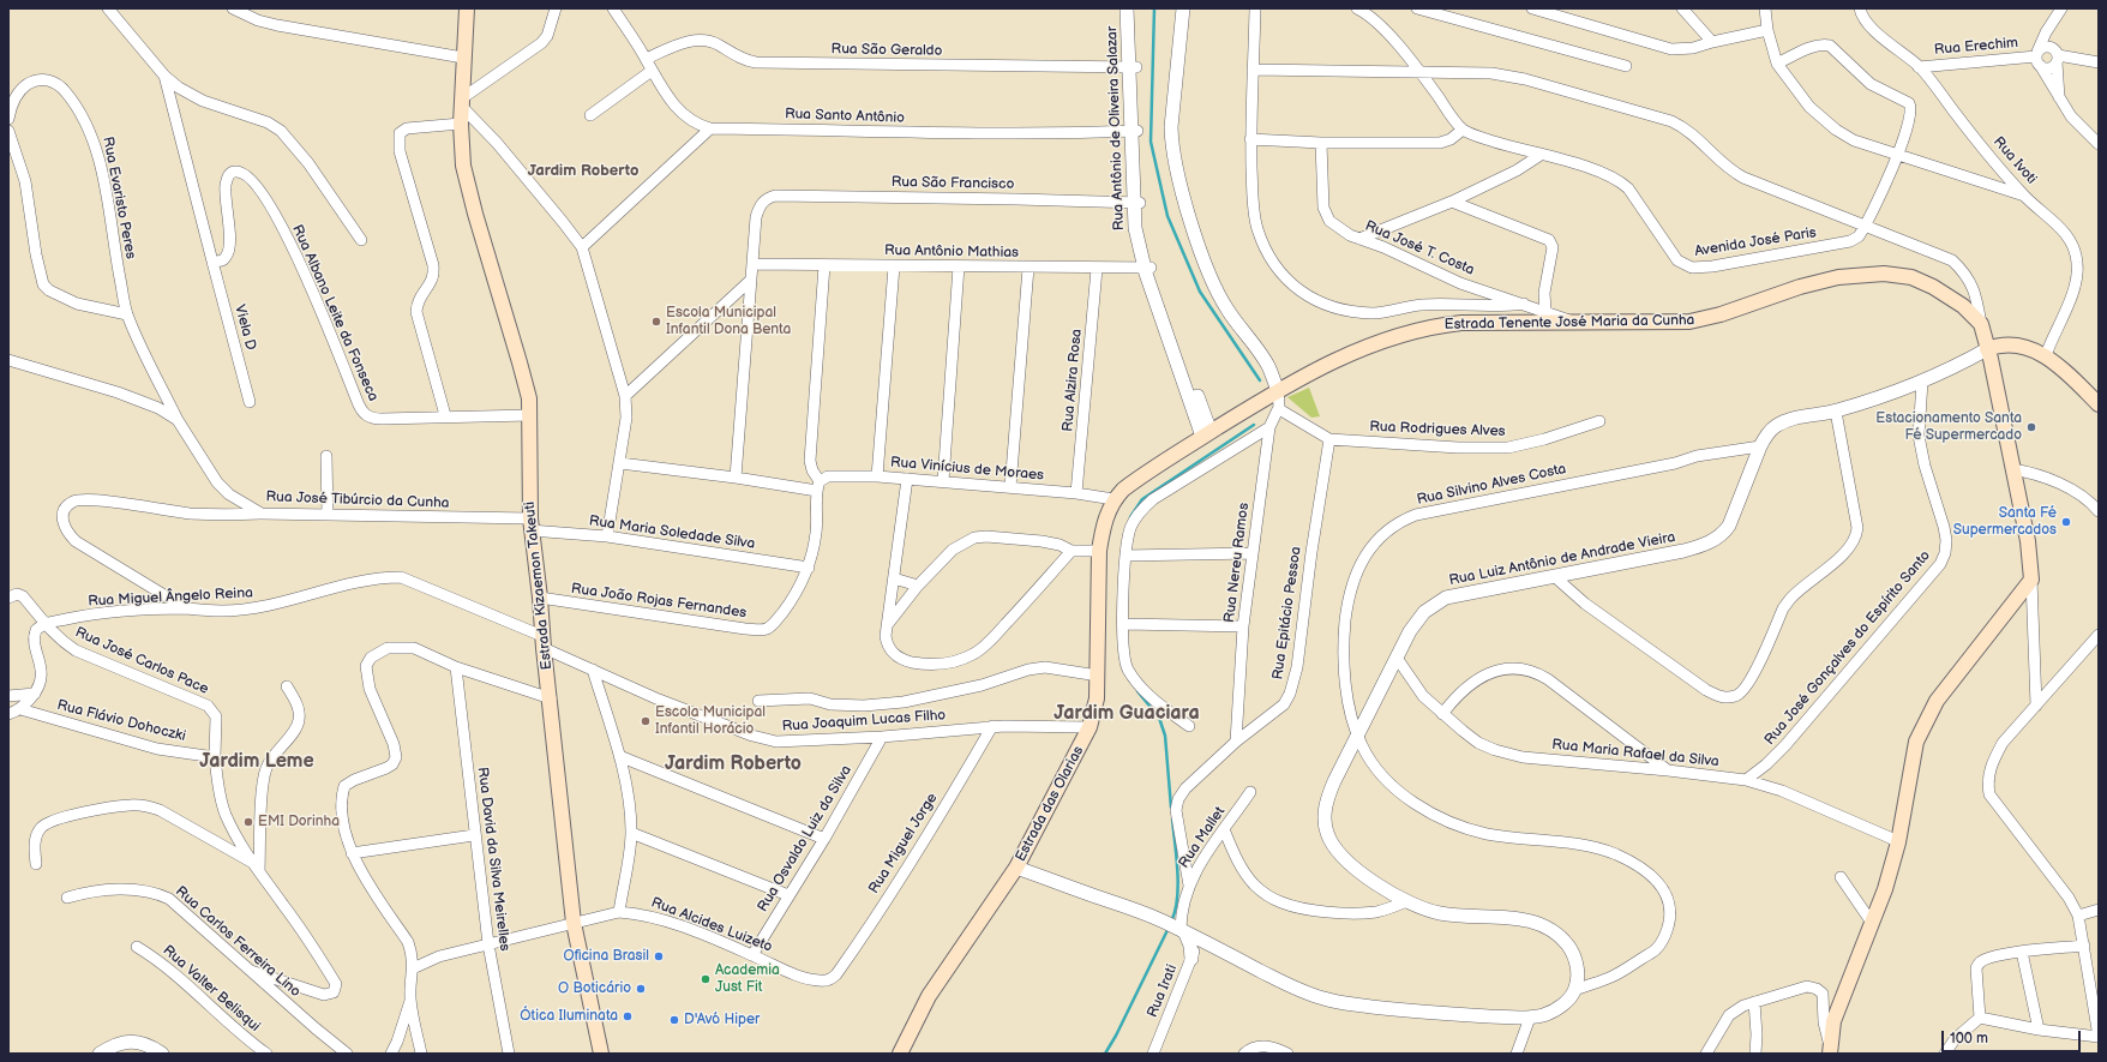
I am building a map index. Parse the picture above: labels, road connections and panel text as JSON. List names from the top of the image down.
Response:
{
  "streets": {
    "main road": ["Estrada Tenente José Maria da Cunha", "Estrada Kizaemon Takeuti", "Estrada das Olarias"],
    "street": [
      "Rua Erechim",
      "Rua São Geraldo",
      "Rua Santo Antônio",
      "Rua Antônio de Oliveira Salazar",
      "Rua Ivoti",
      "Rua São Francisco",
      "Rua Evaristo Peres",
      "Avenida José Paris",
      "Rua José T. Costa",
      "Rua Antônio Mathias",
      "Rua Albano Leite da Fonseca",
      "Viela D",
      "Rua Alzira Rosa",
      "Rua Rodrigues Alves",
      "Rua Vinícius de Moraes",
      "Rua Silvino Alves Costa",
      "Rua José Tibúrcio da Cunha",
      "Rua Maria Soledade Silva",
      "Rua Luiz Antônio de Andrade Vieira",
      "Rua Nereu Ramos",
      "Rua Miguel Ângelo Reina",
      "Rua João Rojas Fernandes",
      "Rua Epitácio Pessoa",
      "Rua José Gonçalves do Espírito Santo",
      "Rua José Carlos Pace",
      "Rua Flávio Dohoczki",
      "Rua Joaquim Lucas Filho",
      "Rua Maria Rafael da Silva",
      "Rua Mallet",
      "Rua Osvaldo Luiz da Silva",
      "Rua Miguel Jorge",
      "Rua David da Silva Meirelles",
      "Rua Alcides Luizeto",
      "Rua Carlos Ferreira Lino",
      "Rua Valter Belisqui",
      "Rua Irati"
    ]
  },
  "crossings": [
    ["Rua Erechim", "Rua Ivoti"],
    ["Rua São Geraldo", "Rua Santo Antônio"],
    ["Rua São Geraldo", "Rua Antônio de Oliveira Salazar"],
    ["Rua Santo Antônio", "Rua Antônio de Oliveira Salazar"],
    ["Rua Antônio de Oliveira Salazar", "Rua São Francisco"],
    ["Rua Antônio de Oliveira Salazar", "Rua Antônio Mathias"],
    ["Rua Antônio de Oliveira Salazar", "Estrada Tenente José Maria da Cunha"],
    ["Rua Antônio de Oliveira Salazar", "Estrada das Olarias"],
    ["Rua São Francisco", "Rua Antônio Mathias"],
    ["Rua Evaristo Peres", "Rua José Tibúrcio da Cunha"],
    ["Rua José T. Costa", "Estrada Tenente José Maria da Cunha"],
    ["Rua Antônio Mathias", "Rua Alzira Rosa"],
    ["Rua Albano Leite da Fonseca", "Viela D"],
    ["Rua Albano Leite da Fonseca", "Estrada Kizaemon Takeuti"],
    ["Estrada Tenente José Maria da Cunha", "Estrada das Olarias"],
    ["Rua Alzira Rosa", "Rua Vinícius de Moraes"],
    ["Rua Rodrigues Alves", "Rua Nereu Ramos"],
    ["Rua Rodrigues Alves", "Rua Epitácio Pessoa"],
    ["Rua Vinícius de Moraes", "Estrada das Olarias"],
    ["Rua Silvino Alves Costa", "Rua Luiz Antônio de Andrade Vieira"],
    ["Rua José Tibúrcio da Cunha", "Rua Maria Soledade Silva"],
    ["Rua José Tibúrcio da Cunha", "Estrada Kizaemon Takeuti"],
    ["Rua Maria Soledade Silva", "Estrada Kizaemon Takeuti"],
    ["Rua Maria Soledade Silva", "Rua João Rojas Fernandes"],
    ["Rua Luiz Antônio de Andrade Vieira", "Rua José Gonçalves do Espírito Santo"],
    ["Rua Luiz Antônio de Andrade Vieira", "Rua Maria Rafael da Silva"],
    ["Rua Nereu Ramos", "Rua Epitácio Pessoa"],
    ["Estrada Kizaemon Takeuti", "Rua Miguel Ângelo Reina"],
    ["Estrada Kizaemon Takeuti", "Rua João Rojas Fernandes"],
    ["Estrada Kizaemon Takeuti", "Rua Joaquim Lucas Filho"],
    ["Estrada Kizaemon Takeuti", "Rua Alcides Luizeto"],
    ["Rua Miguel Ângelo Reina", "Rua José Carlos Pace"],
    ["Rua Miguel Ângelo Reina", "Rua Joaquim Lucas Filho"],
    ["Rua Epitácio Pessoa", "Rua Mallet"],
    ["Rua José Gonçalves do Espírito Santo", "Rua Maria Rafael da Silva"],
    ["Rua José Carlos Pace", "Rua Flávio Dohoczki"],
    ["Rua Joaquim Lucas Filho", "Estrada das Olarias"],
    ["Rua Joaquim Lucas Filho", "Rua Osvaldo Luiz da Silva"],
    ["Rua Joaquim Lucas Filho", "Rua Miguel Jorge"],
    ["Rua Osvaldo Luiz da Silva", "Rua Alcides Luizeto"],
    ["Rua Miguel Jorge", "Rua Alcides Luizeto"]
  ],
  "districts": [
    "Jardim Roberto",
    "Jardim Guaciara",
    "Jardim Leme",
    "Jardim Roberto"
  ],
  "places": [
    "Escola Municipal Infantil Dona Benta",
    "Estacionamento Santa Fé Supermercado",
    "Santa Fé Supermercados",
    "Escola Municipal Infantil Horácio",
    "EMI Dorinha",
    "Oficina Brasil",
    "Academia Just Fit",
    "O Boticário",
    "Ótica Iluminata",
    "D'Avó Hiper"
  ],
  "scale_bar": "100 m"
}
